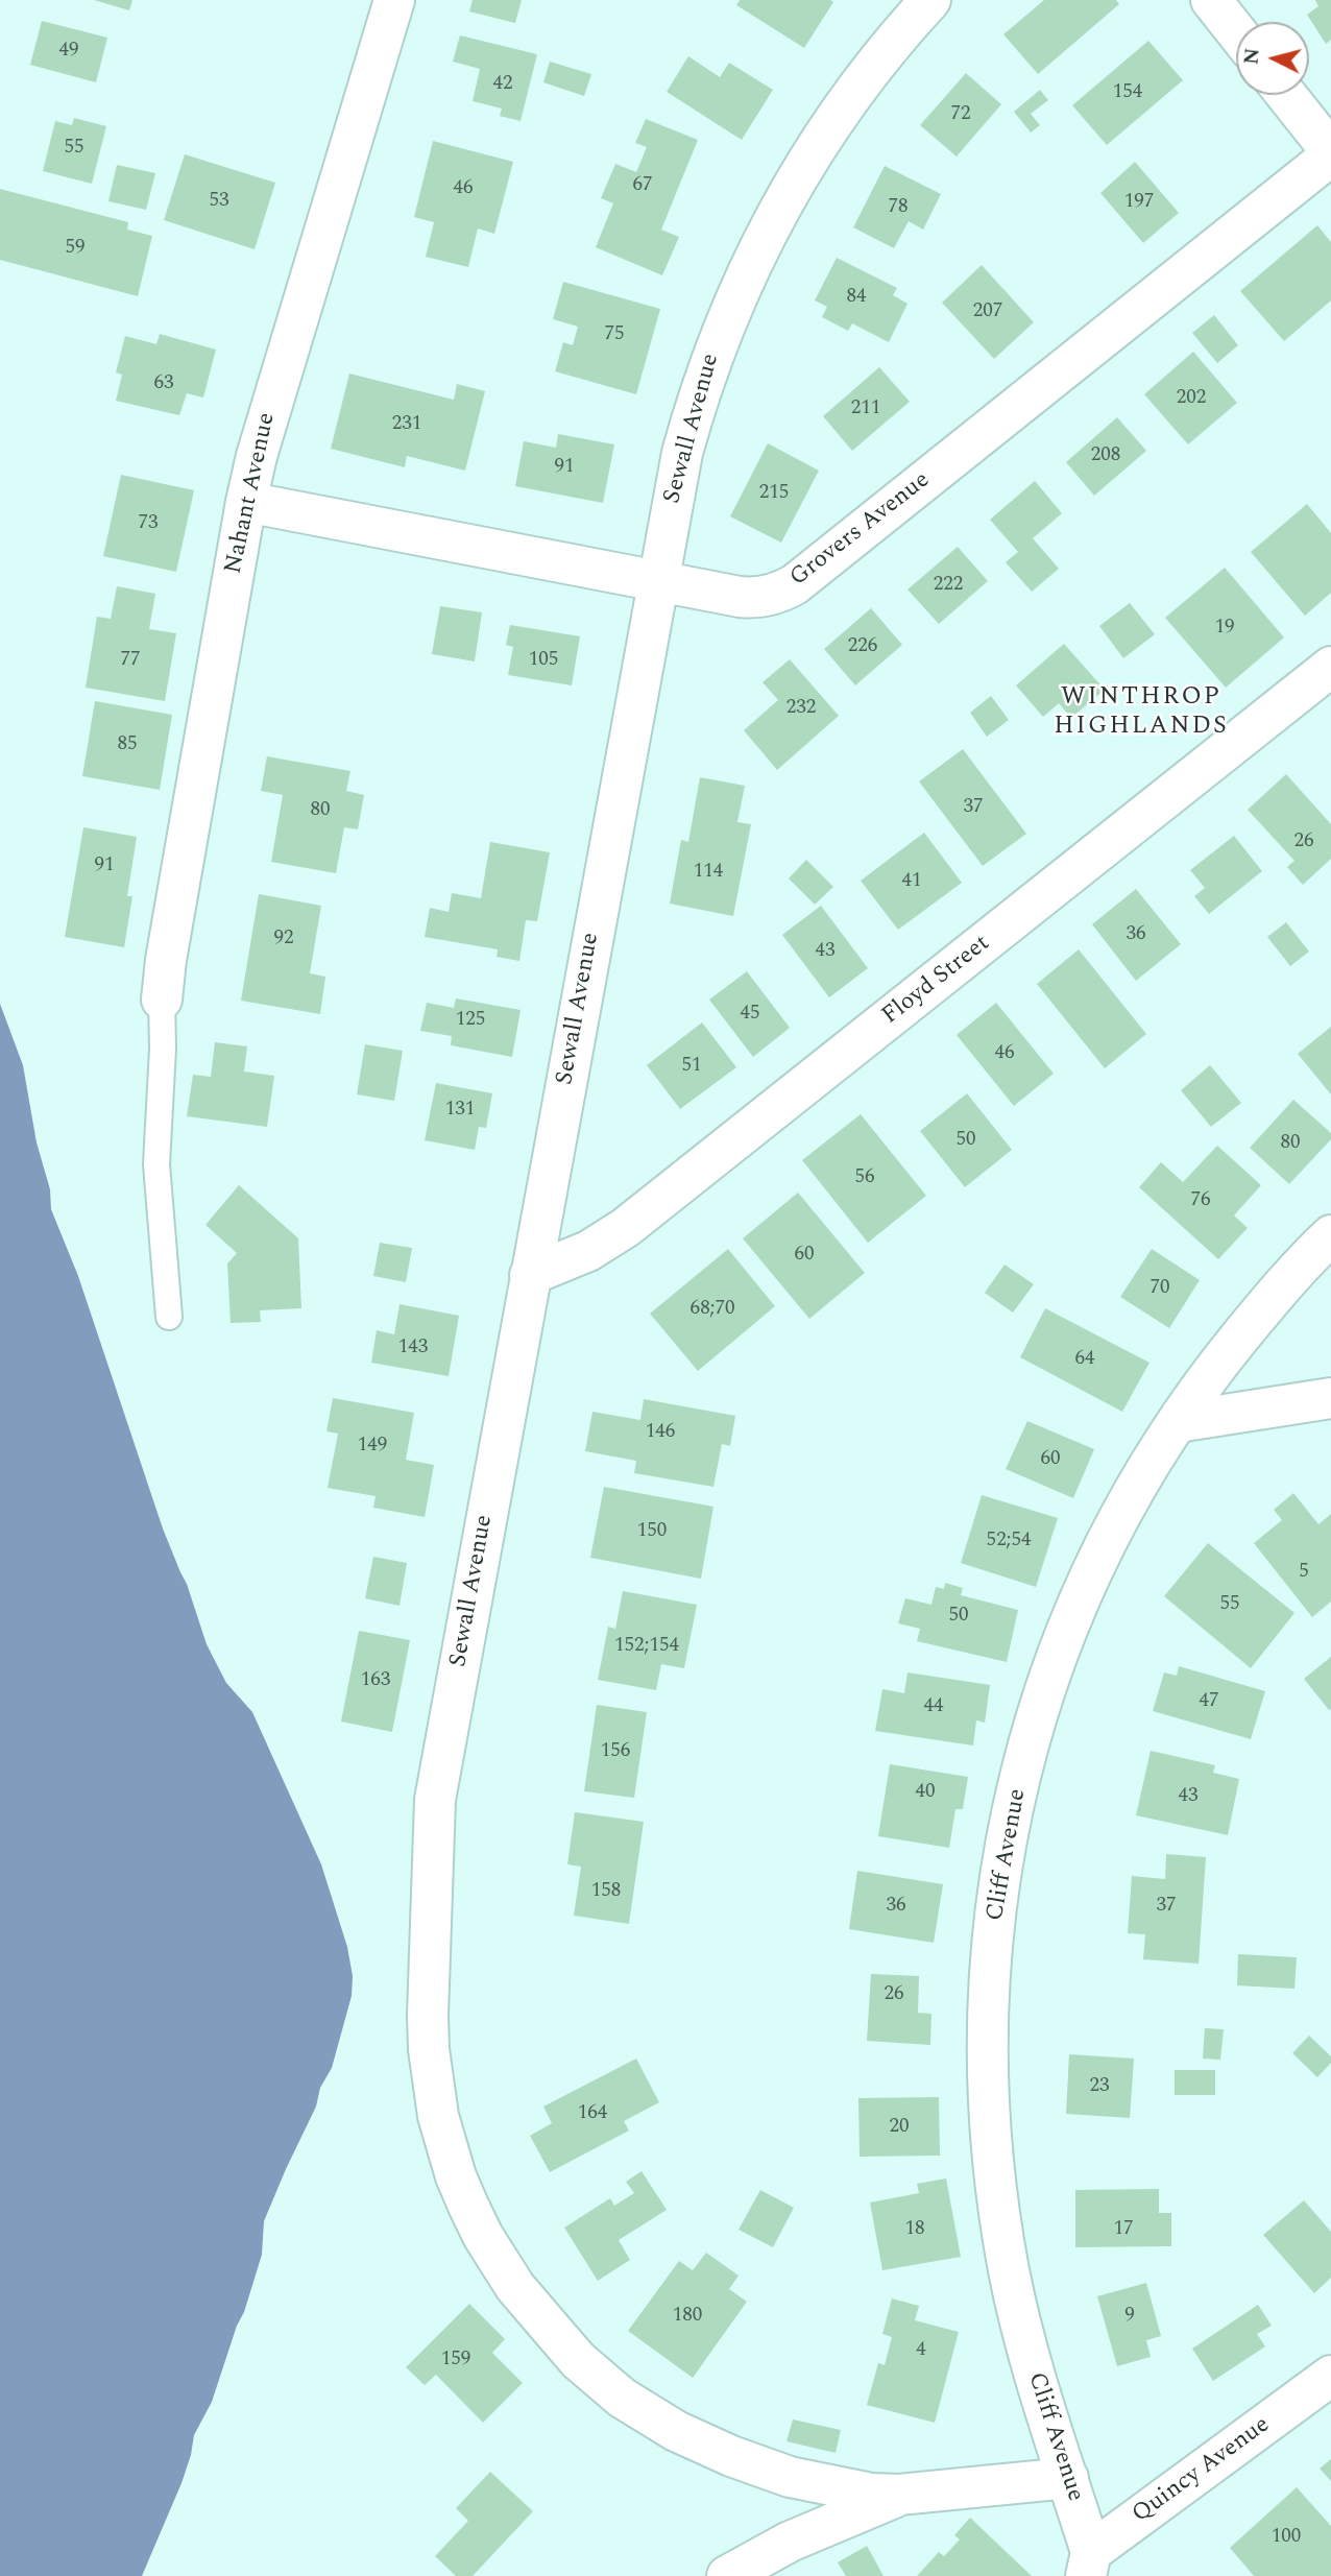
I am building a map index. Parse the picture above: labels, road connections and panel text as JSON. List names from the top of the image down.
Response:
{
  "streets": {
    "street": [
      "Sewall Avenue",
      "Nahant Avenue",
      "Grovers Avenue",
      "Floyd Street",
      "Cliff Avenue",
      "Quincy Avenue"
    ]
  },
  "crossings": [
    ["Sewall Avenue", "Grovers Avenue"],
    ["Sewall Avenue", "Floyd Street"],
    ["Nahant Avenue", "Grovers Avenue"],
    ["Cliff Avenue", "Quincy Avenue"]
  ],
  "districts": ["WINTHROP HIGHLANDS"],
  "house_numbers": [
    "49",
    "42",
    "154",
    "72",
    "55",
    "67",
    "46",
    "53",
    "197",
    "78",
    "59",
    "84",
    "207",
    "75",
    "63",
    "202",
    "211",
    "231",
    "208",
    "91",
    "215",
    "73",
    "222",
    "19",
    "226",
    "77",
    "105",
    "232",
    "85",
    "37",
    "80",
    "26",
    "91",
    "114",
    "41",
    "36",
    "92",
    "43",
    "45",
    "125",
    "46",
    "51",
    "131",
    "50",
    "80",
    "56",
    "76",
    "60",
    "70",
    "68;70",
    "143",
    "64",
    "146",
    "149",
    "60",
    "150",
    "52;54",
    "5",
    "55",
    "50",
    "152;154",
    "163",
    "47",
    "44",
    "156",
    "40",
    "43",
    "158",
    "36",
    "37",
    "26",
    "23",
    "164",
    "20",
    "18",
    "17",
    "180",
    "9",
    "4",
    "159",
    "100"
  ],
  "north": "left"
}
